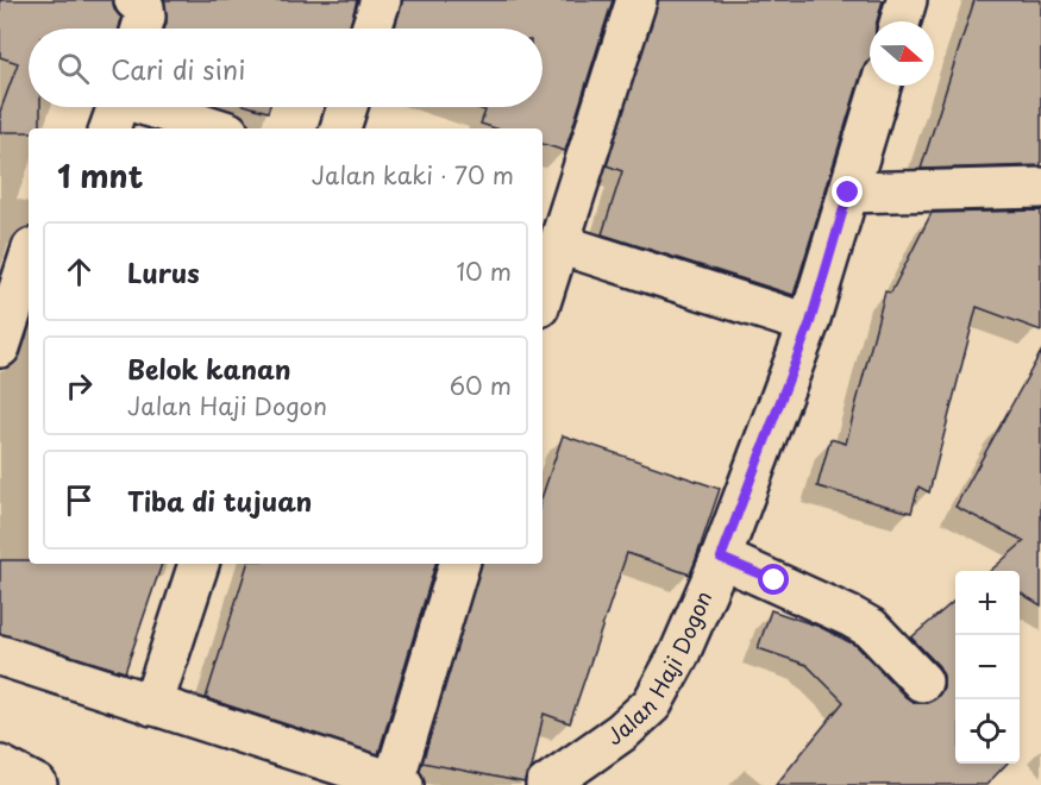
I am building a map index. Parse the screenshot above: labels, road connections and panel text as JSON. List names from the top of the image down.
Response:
{
  "streets": {
    "street": ["Jalan Haji Dogon"]
  },
  "north": "right",
  "page": {
    "search": "Cari di sini",
    "heading": ["1 mnt", "Jalan kaki · 70 m"],
    "list": [
      ["Lurus", "10 m"],
      ["Belok kanan", "Jalan Haji Dogon", "60 m"],
      "Tiba di tujuan"
    ],
    "map_buttons": ["+", "−"]
  }
}
